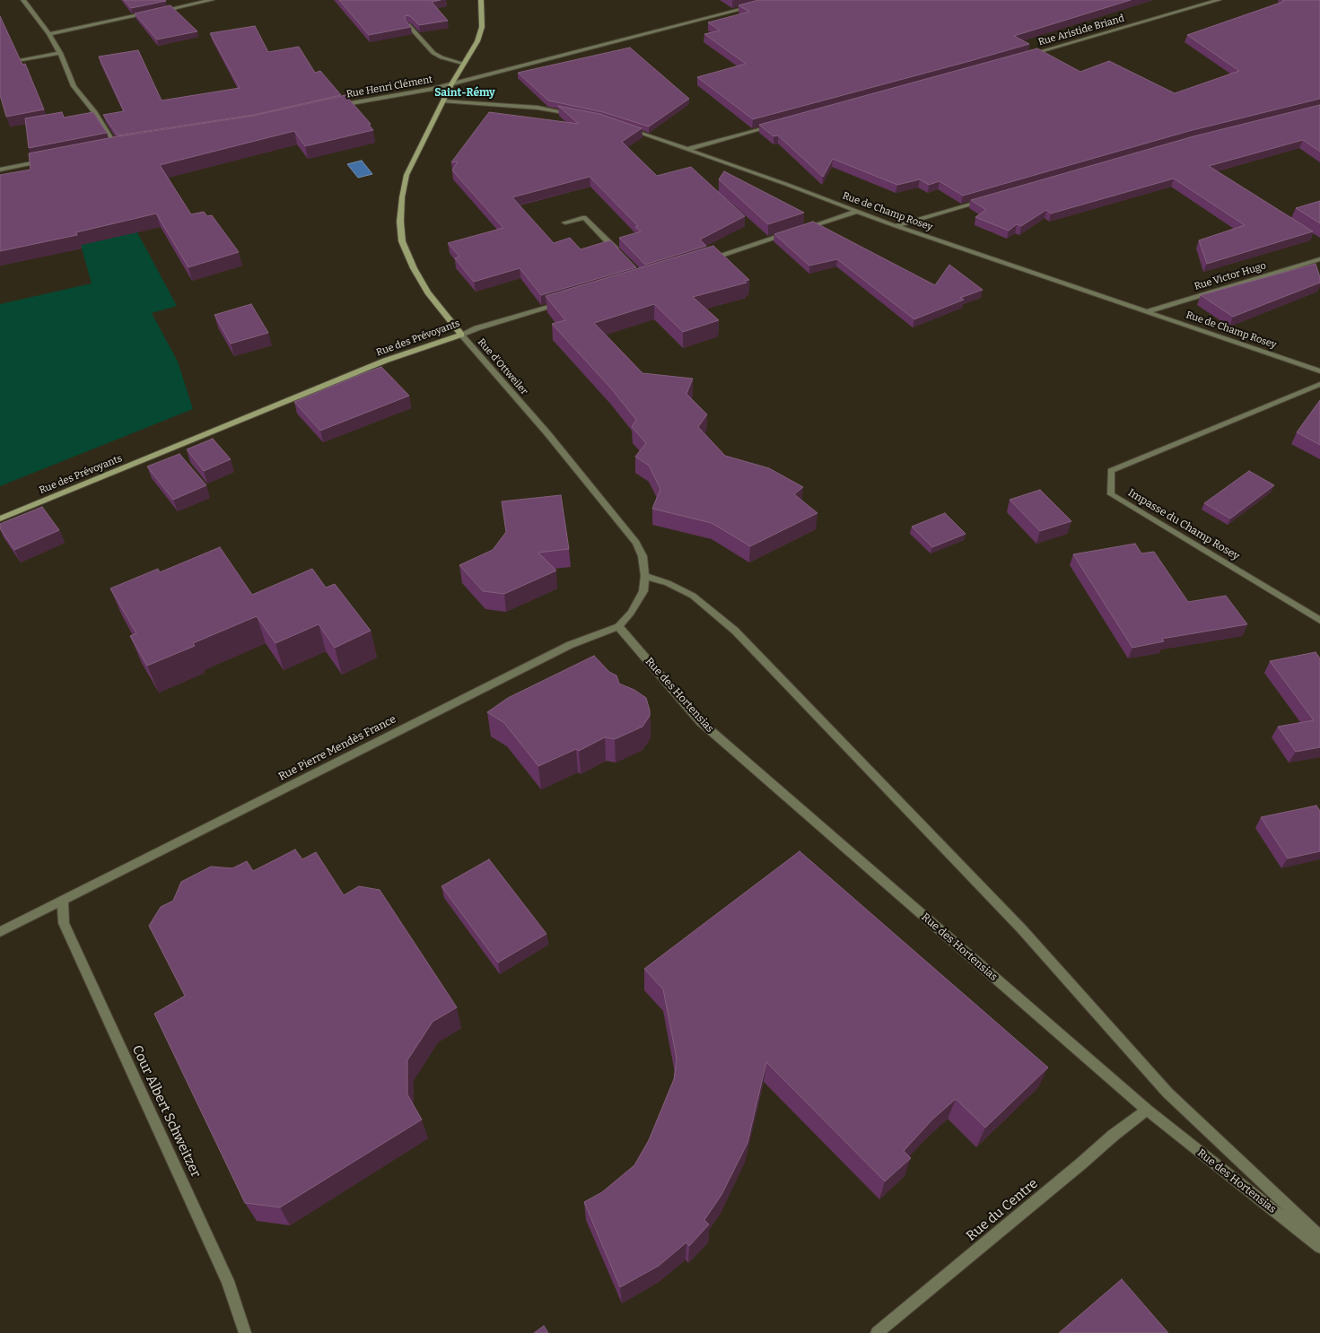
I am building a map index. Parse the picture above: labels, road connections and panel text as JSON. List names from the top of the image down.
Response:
{
  "streets": {
    "street": [
      "Rue Aristide Briand",
      "Rue Henri Clément",
      "Rue de Champ Rosey",
      "Rue Victor Hugo",
      "Rue des Prévoyants",
      "Rue d'Ottweiler",
      "Impasse du Champ Rosey",
      "Rue des Hortensias",
      "Rue Pierre Mendès France",
      "Cour Albert Schweitzer",
      "Rue du Centre"
    ]
  },
  "crossings": [
    ["Rue Henri Clément", "Rue d'Ottweiler"],
    ["Rue de Champ Rosey", "Rue Victor Hugo"],
    ["Rue des Prévoyants", "Rue d'Ottweiler"],
    ["Rue d'Ottweiler", "Rue Pierre Mendès France"],
    ["Rue des Hortensias", "Rue Pierre Mendès France"],
    ["Rue des Hortensias", "Rue du Centre"],
    ["Rue Pierre Mendès France", "Cour Albert Schweitzer"]
  ],
  "districts": ["Saint-Rémy"]
}
